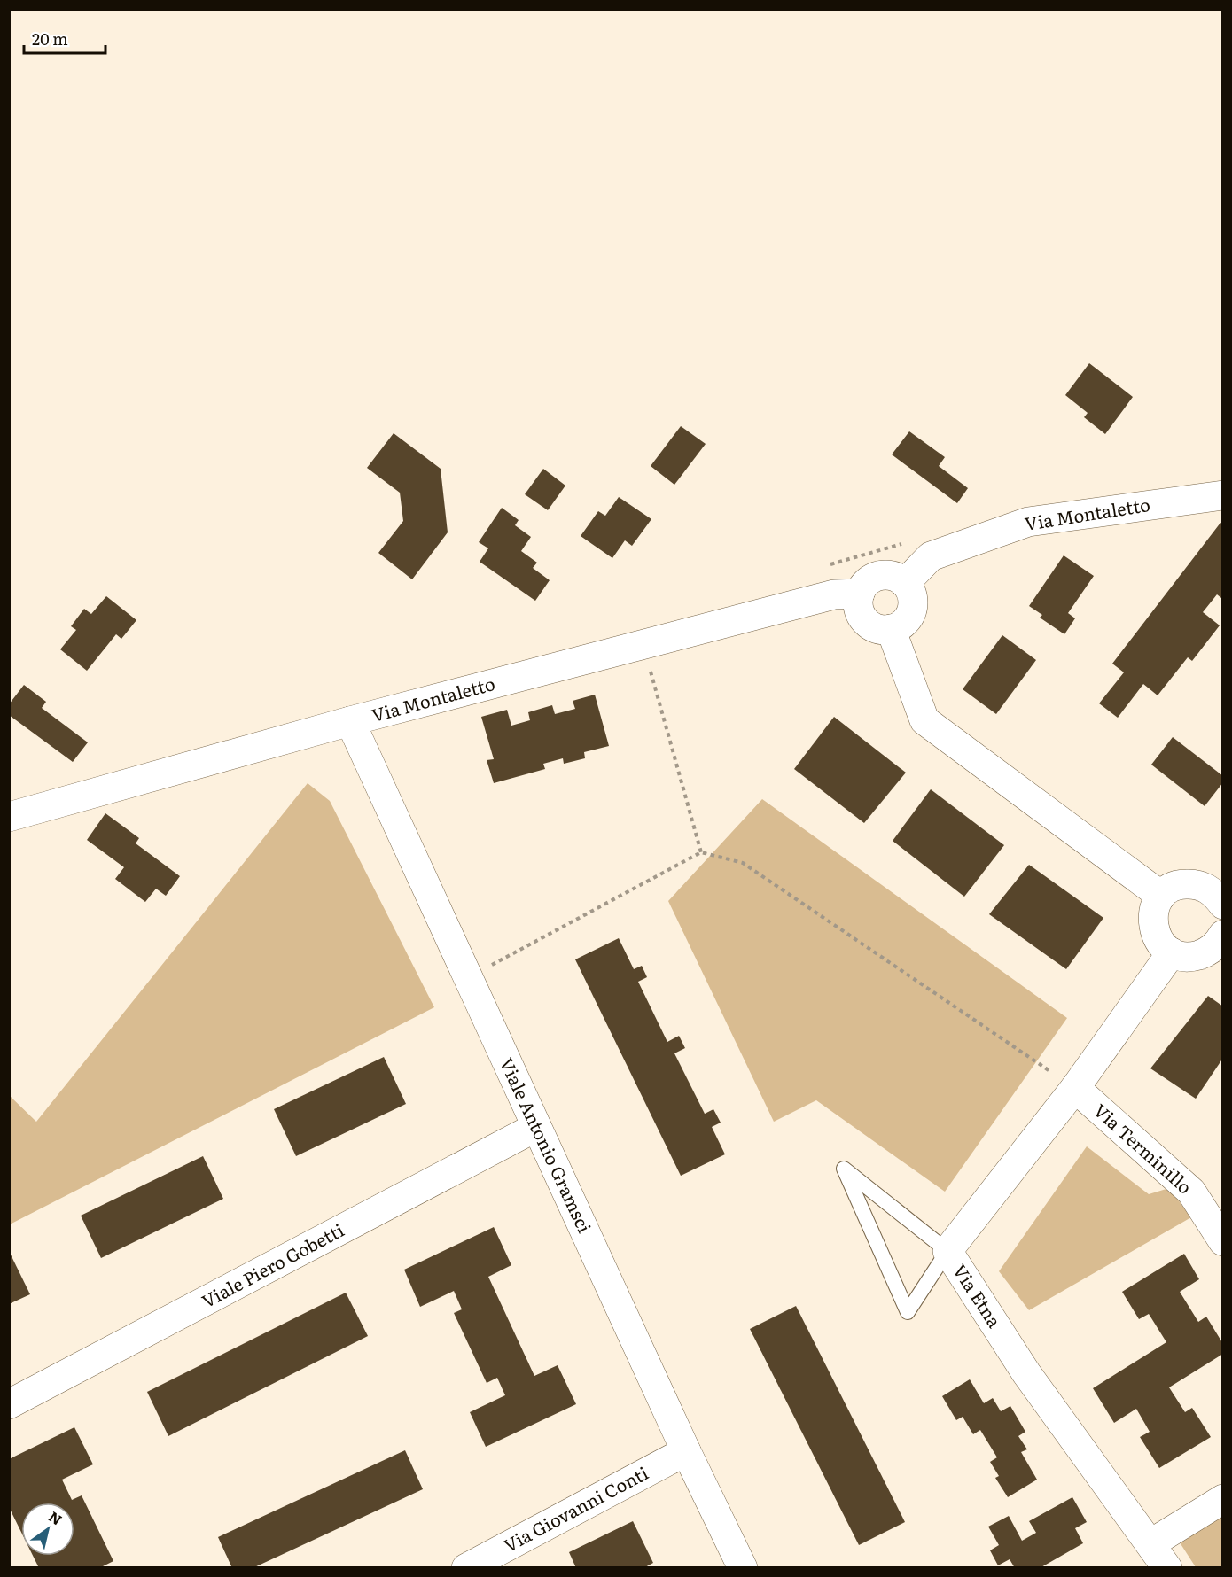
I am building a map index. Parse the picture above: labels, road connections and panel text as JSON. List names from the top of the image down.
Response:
{
  "streets": {
    "street": [
      "Via Montaletto",
      "Viale Antonio Gramsci",
      "Via Terminillo",
      "Viale Piero Gobetti",
      "Via Etna",
      "Via Giovanni Conti"
    ]
  },
  "crossings": [
    ["Via Montaletto", "Viale Antonio Gramsci"],
    ["Viale Antonio Gramsci", "Viale Piero Gobetti"],
    ["Viale Antonio Gramsci", "Via Giovanni Conti"],
    ["Via Terminillo", "Via Etna"]
  ],
  "scale_bar": "20 m",
  "north": "top right"
}
